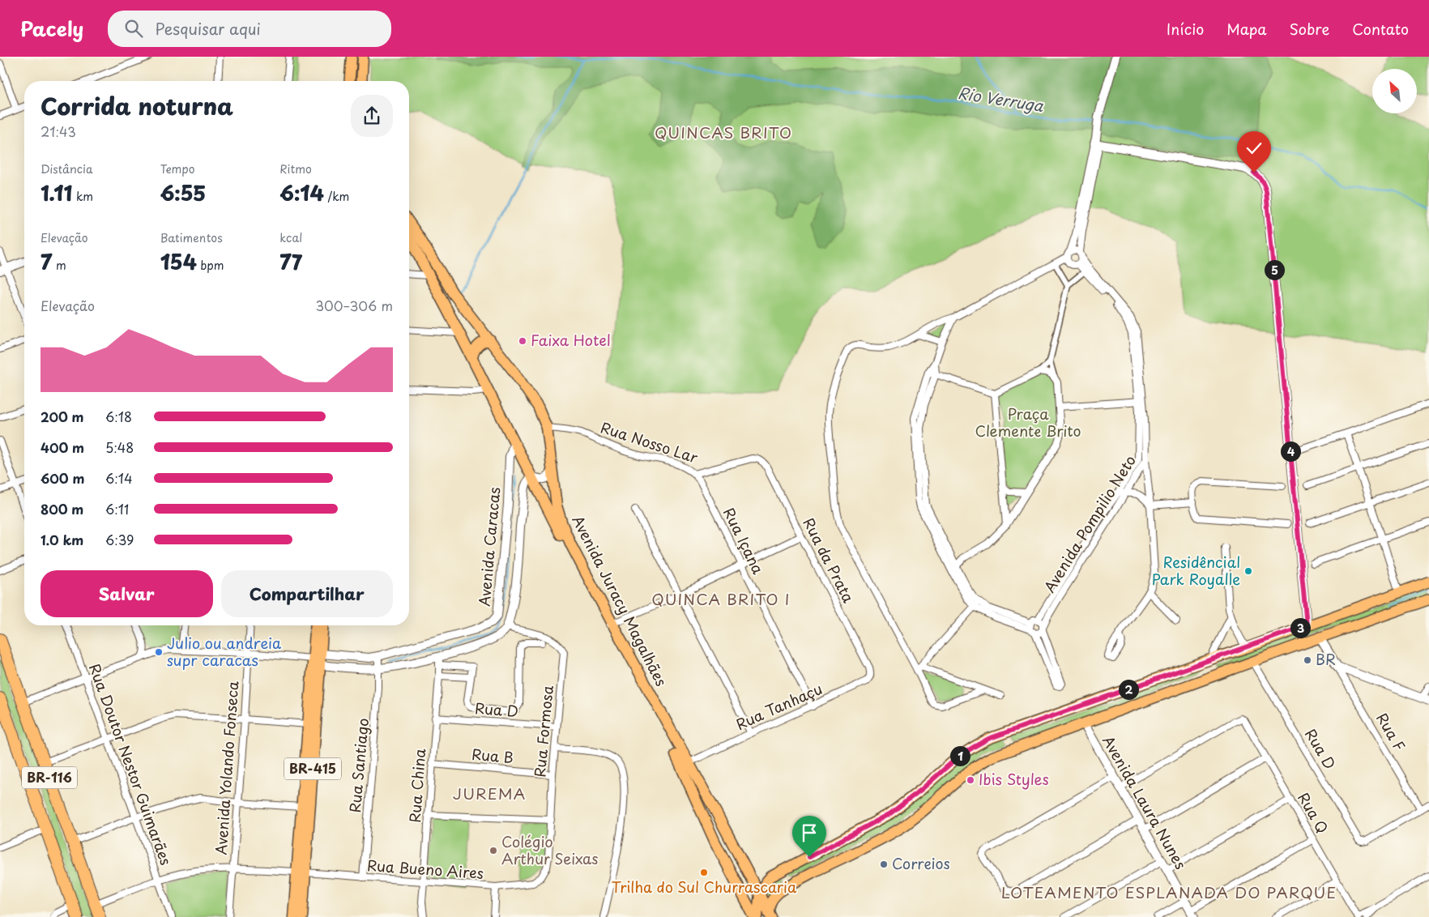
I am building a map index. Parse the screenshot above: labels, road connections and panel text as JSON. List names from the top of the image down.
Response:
{
  "streets": {
    "highway": ["BR-116"],
    "main road": ["Avenida Juracy Magalhães", "BR-415"],
    "street": [
      "Rua Nosso Lar",
      "Avenida Pompilio Neto",
      "Rua Içana",
      "Avenida Caracas",
      "Rua da Prata",
      "Rua Tanhaçu",
      "Rua D",
      "Rua Formosa",
      "Rua F",
      "Rua B",
      "Rua Doutor Nestor Guimarães",
      "Rua Santiago",
      "Avenida Yolando Fonseca",
      "Rua China",
      "Avenida Laura Nunes",
      "Rua Q",
      "Rua Bueno Aires"
    ]
  },
  "crossings": [
    ["Rua Nosso Lar", "Rua Içana"],
    ["Rua Nosso Lar", "Rua da Prata"],
    ["Rua Nosso Lar", "Avenida Juracy Magalhães"],
    ["Rua Içana", "Rua Tanhaçu"],
    ["Avenida Caracas", "Avenida Juracy Magalhães"],
    ["Avenida Caracas", "Rua Formosa"],
    ["Avenida Caracas", "Rua Santiago"],
    ["Avenida Caracas", "BR-415"],
    ["Rua da Prata", "Rua Tanhaçu"],
    ["Avenida Juracy Magalhães", "Rua Tanhaçu"],
    ["Rua D", "Rua Formosa"],
    ["Rua D", "Rua F"],
    ["Rua D", "Rua China"],
    ["Rua Formosa", "Rua B"],
    ["Rua Formosa", "Rua Bueno Aires"],
    ["Rua B", "Rua China"],
    ["Rua Doutor Nestor Guimarães", "Rua Bueno Aires"],
    ["Rua Santiago", "Rua Bueno Aires"],
    ["Avenida Yolando Fonseca", "Rua Bueno Aires"],
    ["BR-415", "Rua Bueno Aires"],
    ["BR-116", "Rua Bueno Aires"],
    ["Rua China", "Rua Bueno Aires"],
    ["Avenida Laura Nunes", "Rua Q"]
  ],
  "districts": [
    "QUINCAS BRITO",
    "QUINCA BRITO I",
    "JUREMA",
    "LOTEAMENTO ESPLANADA DO PARQUE"
  ],
  "water": ["Rio Verruga"],
  "parks": ["Praça Clemente Brito"],
  "places": [
    "Faixa Hotel",
    "Residêncial Park Royalle",
    "Julio ou andreia supr caracas",
    "BR",
    "Ibis Styles",
    "Colégio Arthur Seixas",
    "Correios",
    "Trilha do Sul Churrascaria"
  ],
  "north": "top left",
  "page": {
    "header": "Pacely",
    "search": "Pesquisar aqui",
    "nav": [
      "Início",
      "Mapa",
      "Sobre",
      "Contato"
    ],
    "heading": ["Corrida noturna", "21:43"],
    "stats": [
      ["Distância", "1.11 km"],
      ["Tempo", "6:55"],
      ["Ritmo", "6:14 /km"],
      ["Elevação", "7 m"],
      ["Batimentos", "154 bpm"],
      ["kcal", "77"]
    ],
    "pins": [
      "5",
      "4",
      "3",
      "2",
      "1"
    ],
    "chart": ["Elevação", "300–306 m"],
    "list": [
      {
        "name": "200 m",
        "note": "6:18"
      },
      {
        "name": "400 m",
        "note": "5:48"
      },
      {
        "name": "600 m",
        "note": "6:14"
      },
      {
        "name": "800 m",
        "note": "6:11"
      },
      {
        "name": "1.0 km",
        "note": "6:39"
      }
    ],
    "buttons": ["Salvar", "Compartilhar"]
  }
}
